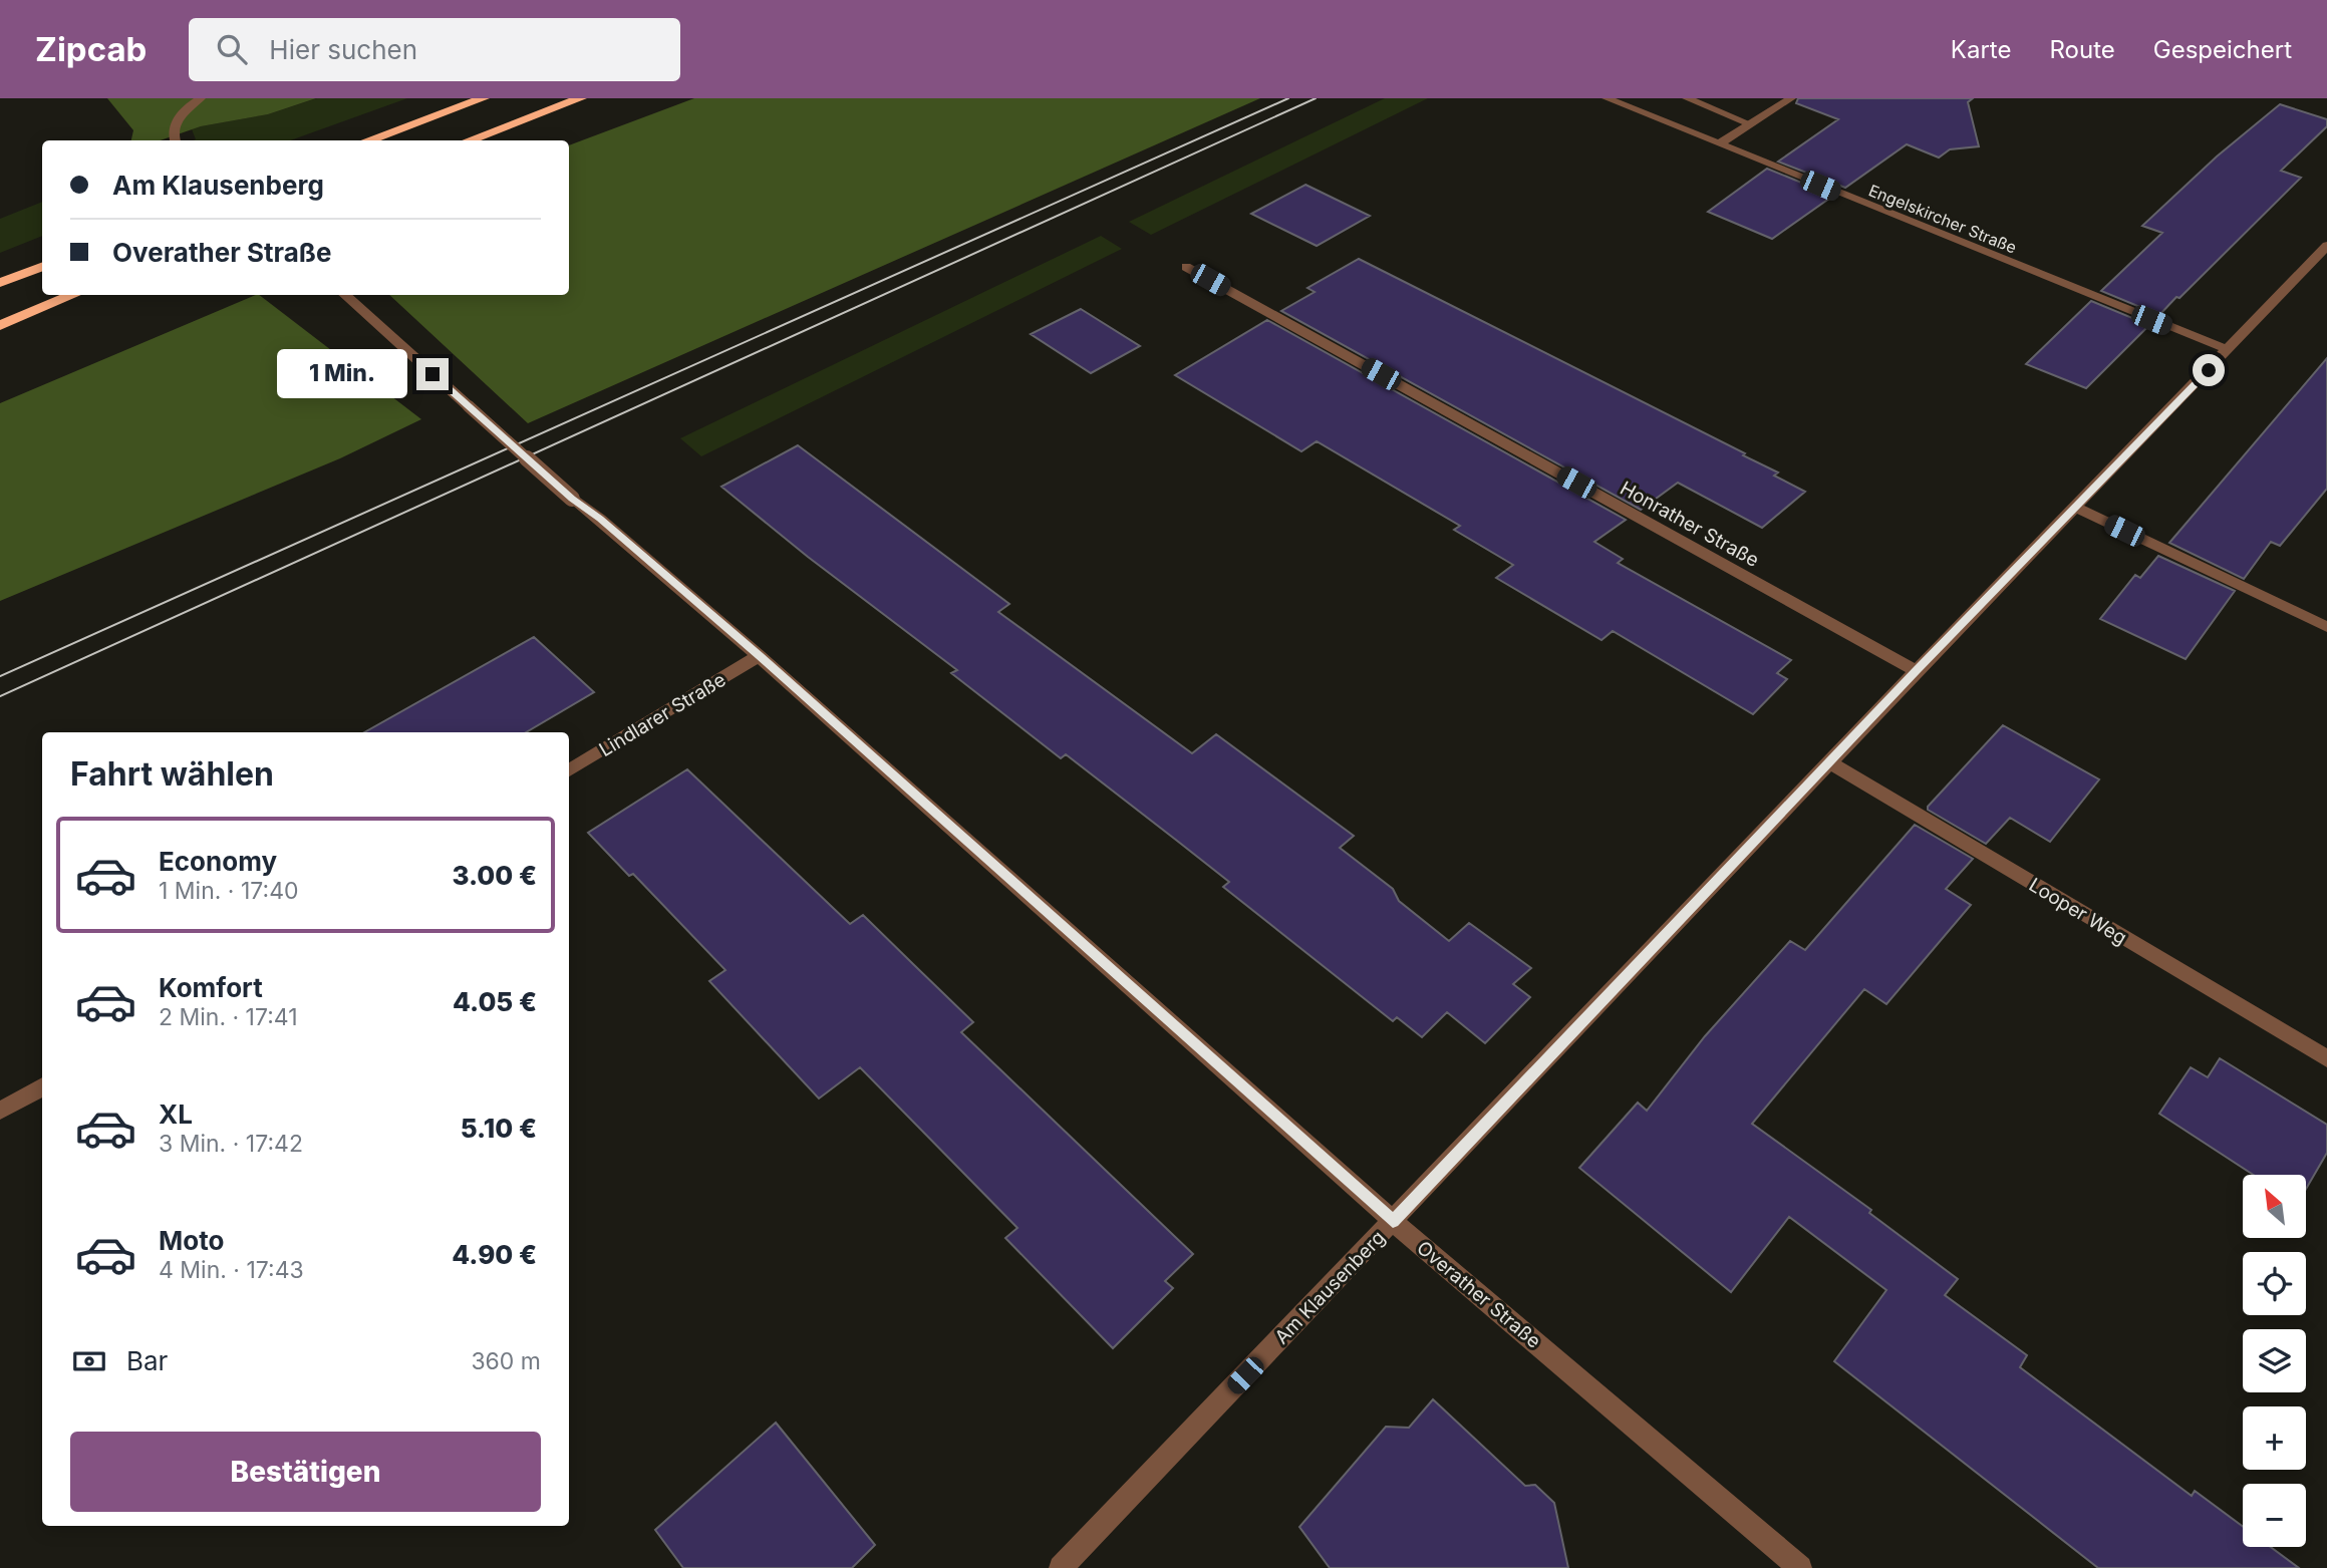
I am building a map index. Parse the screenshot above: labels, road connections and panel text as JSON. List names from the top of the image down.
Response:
{
  "streets": {
    "street": [
      "Engelskircher Straße",
      "Honrather Straße",
      "Lindlarer Straße",
      "Looper Weg",
      "Am Klausenberg",
      "Overather Straße"
    ]
  },
  "crossings": [
    ["Engelskircher Straße", "Am Klausenberg"],
    ["Honrather Straße", "Am Klausenberg"],
    ["Lindlarer Straße", "Overather Straße"],
    ["Looper Weg", "Am Klausenberg"],
    ["Am Klausenberg", "Overather Straße"]
  ],
  "north": "top left",
  "page": {
    "header": "Zipcab",
    "search": "Hier suchen",
    "nav": ["Karte", "Route", "Gespeichert"],
    "banner": ["Am Klausenberg", "Overather Straße"],
    "bubble": "1 Min.",
    "heading": "Fahrt wählen",
    "list": [
      {
        "name": "Economy",
        "note": "1 Min. · 17:40",
        "value": "3.00 €"
      },
      {
        "name": "Komfort",
        "note": "2 Min. · 17:41",
        "value": "4.05 €"
      },
      {
        "name": "XL",
        "note": "3 Min. · 17:42",
        "value": "5.10 €"
      },
      {
        "name": "Moto",
        "note": "4 Min. · 17:43",
        "value": "4.90 €"
      }
    ],
    "map_buttons": ["+", "−"],
    "pay": ["Bar", "360 m"],
    "buttons": "Bestätigen"
  }
}
